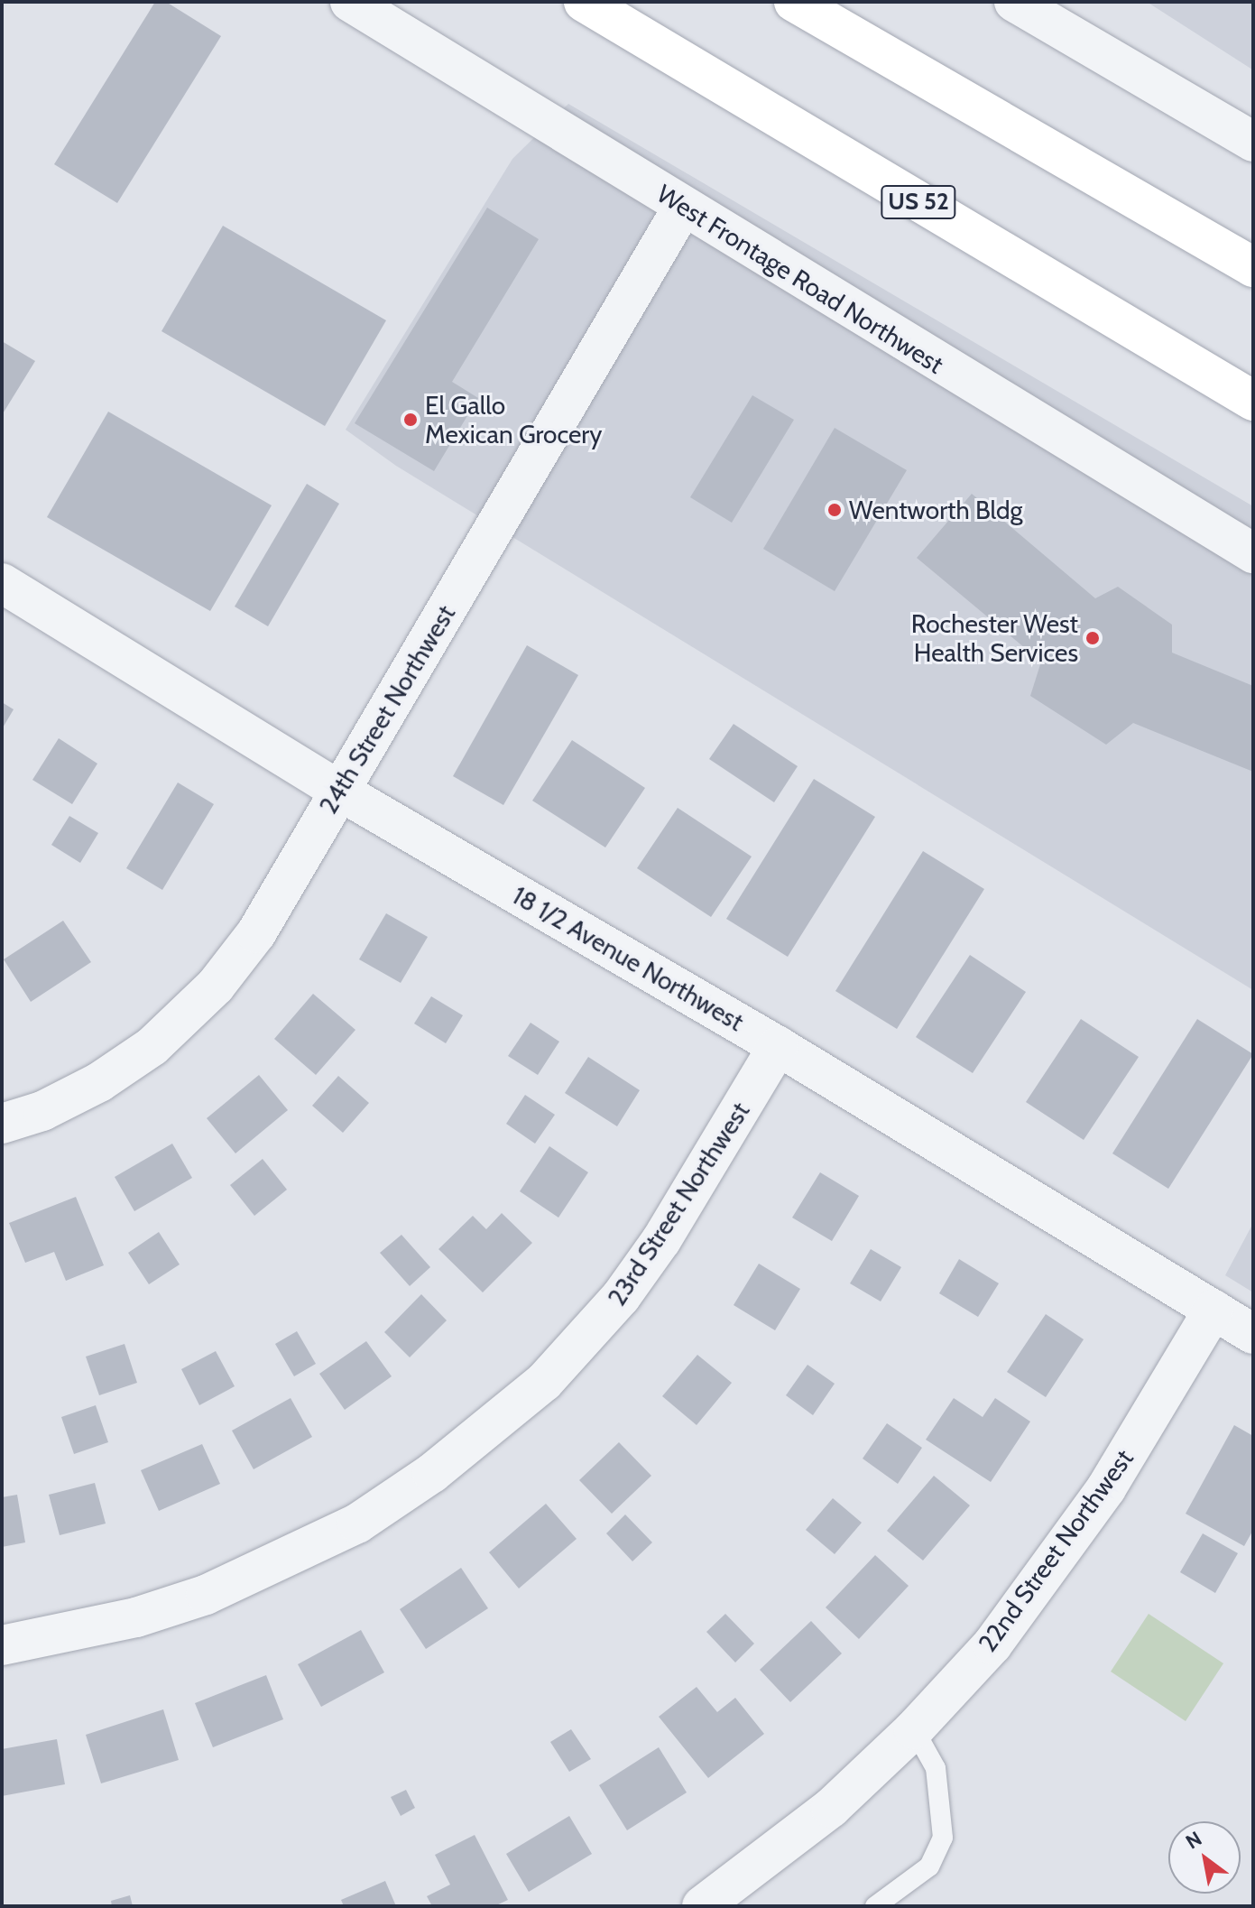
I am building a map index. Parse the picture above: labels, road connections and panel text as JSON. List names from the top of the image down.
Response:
{
  "streets": {
    "highway": ["US 52"],
    "street": [
      "West Frontage Road Northwest",
      "24th Street Northwest",
      "18 1/2 Avenue Northwest",
      "23rd Street Northwest",
      "22nd Street Northwest"
    ]
  },
  "crossings": [
    ["West Frontage Road Northwest", "24th Street Northwest"],
    ["24th Street Northwest", "18 1/2 Avenue Northwest"],
    ["18 1/2 Avenue Northwest", "23rd Street Northwest"],
    ["18 1/2 Avenue Northwest", "22nd Street Northwest"]
  ],
  "places": ["El Gallo Mexican Grocery", "Wentworth Bldg", "Rochester West Health Services"],
  "north": "top left"
}
